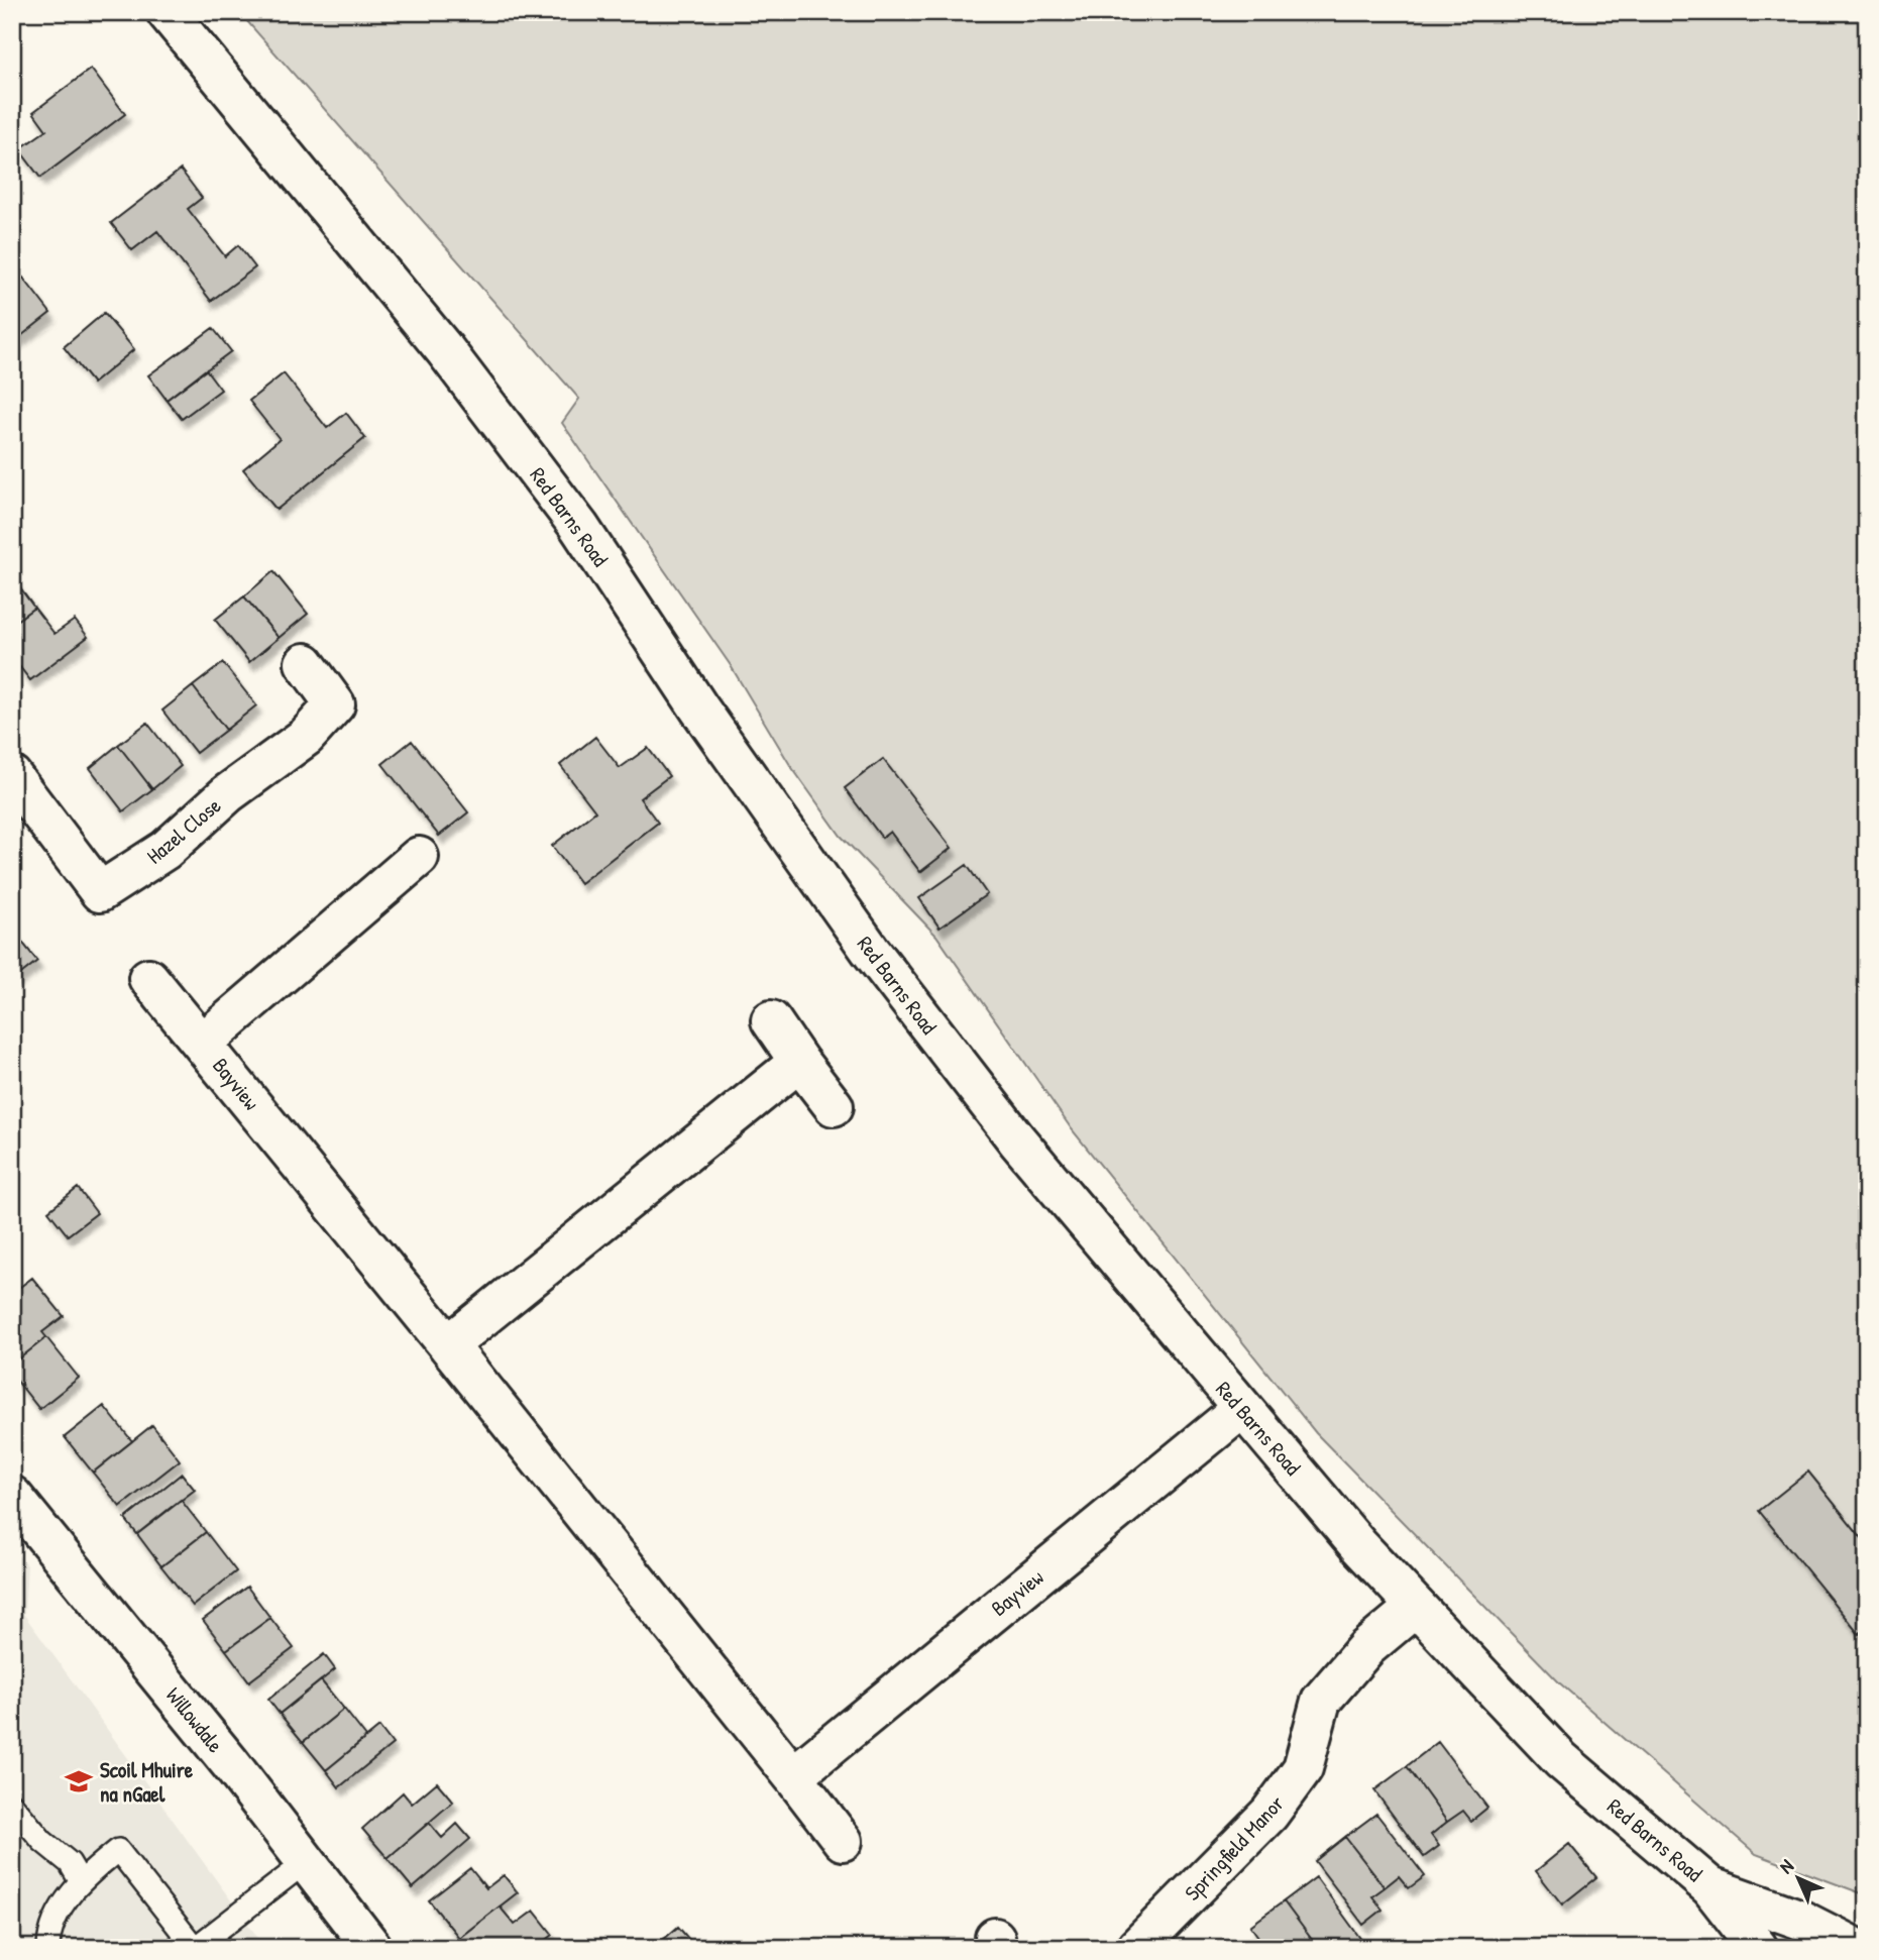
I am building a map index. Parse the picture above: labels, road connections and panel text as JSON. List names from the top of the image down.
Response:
{
  "streets": {
    "street": [
      "Red Barns Road",
      "Hazel Close",
      "Bayview",
      "Willowdale",
      "Springfield Manor"
    ]
  },
  "crossings": [
    ["Red Barns Road", "Bayview"],
    ["Red Barns Road", "Springfield Manor"]
  ],
  "places": {
    "school or university": ["Scoil Mhuire na nGael"]
  },
  "north": "top left"
}
